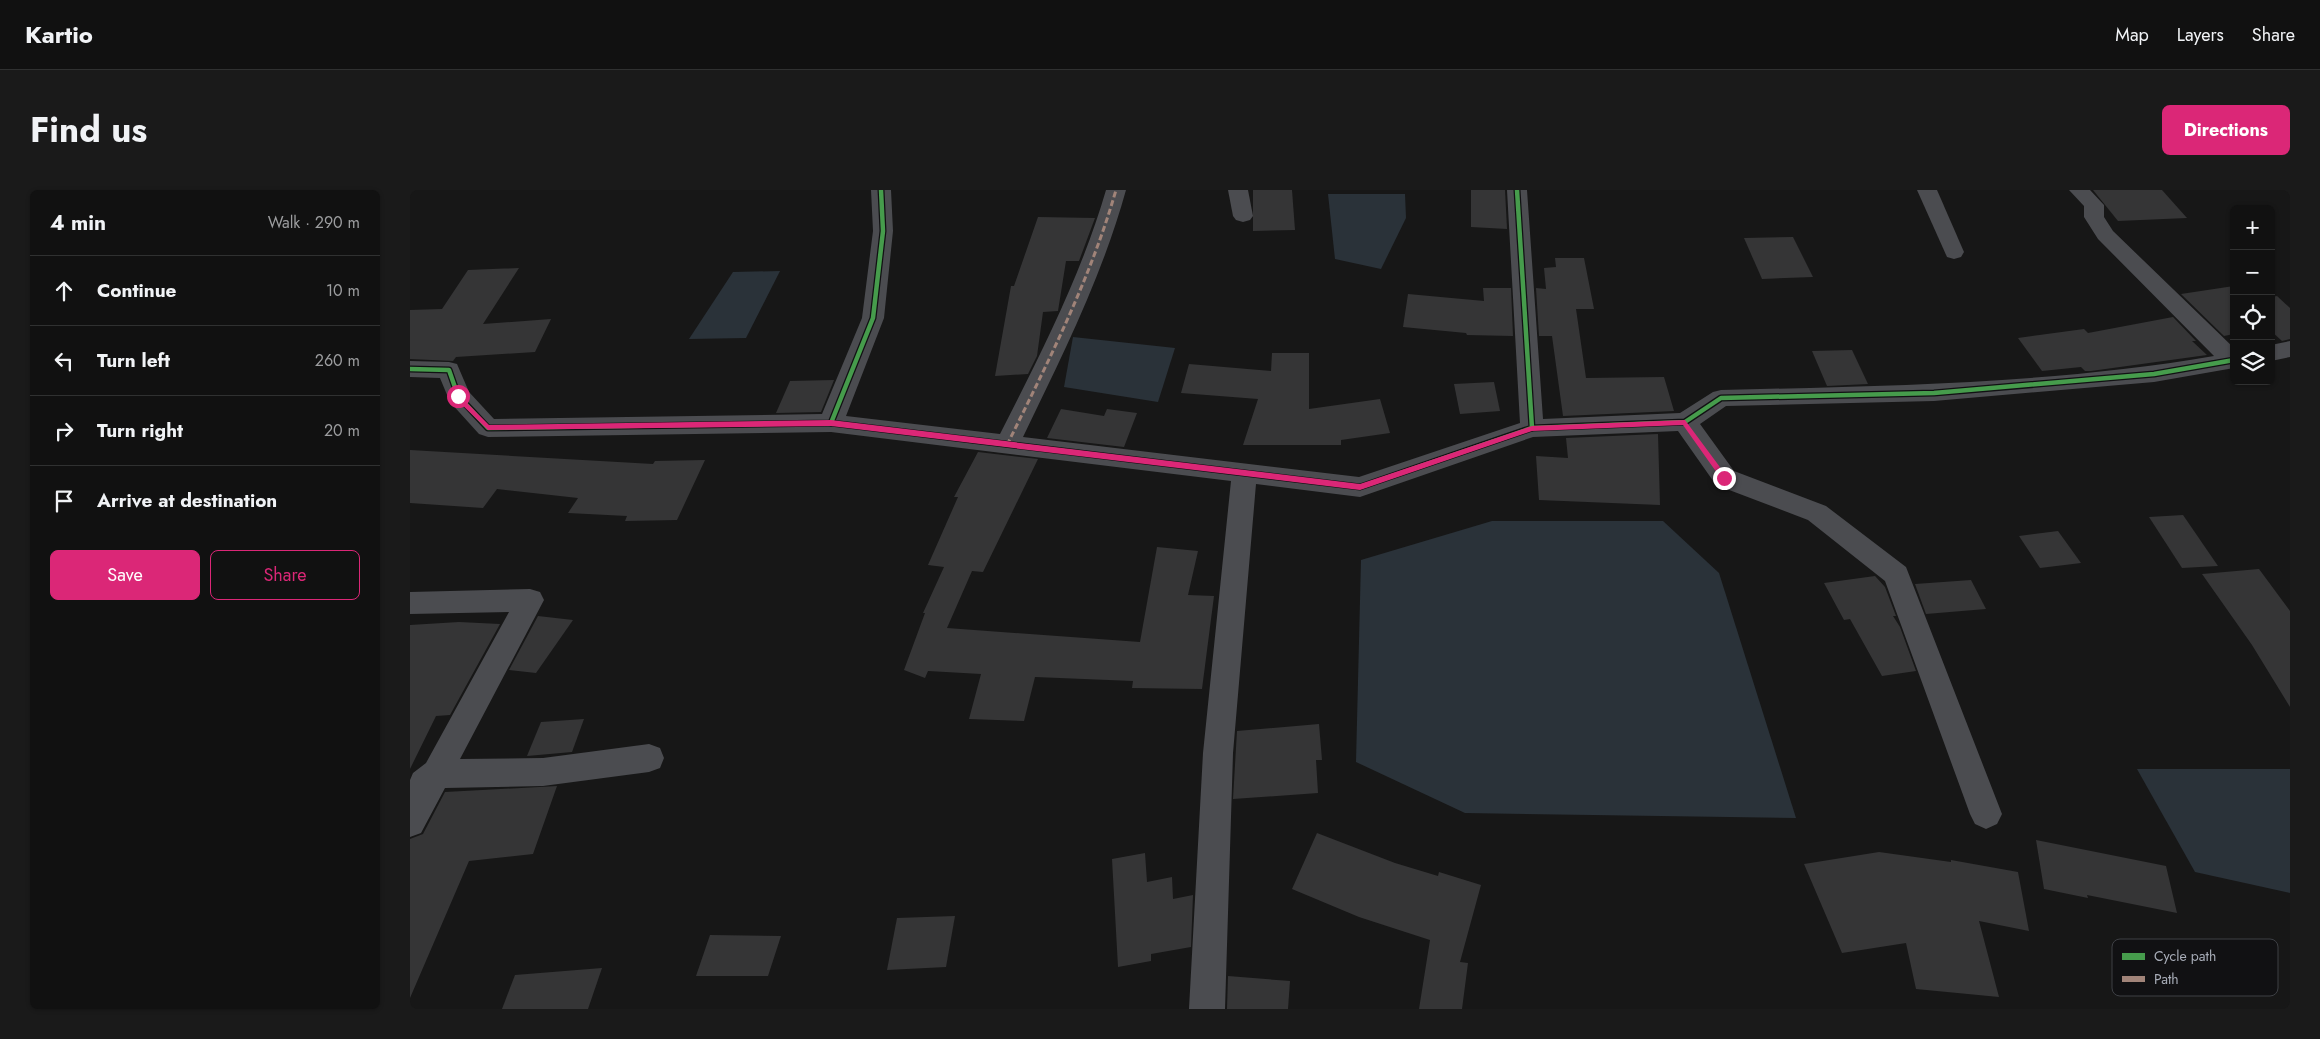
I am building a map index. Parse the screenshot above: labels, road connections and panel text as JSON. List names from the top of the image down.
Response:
{
  "legend": ["Cycle path", "Path"],
  "page": {
    "header": "Kartio",
    "nav": ["Map", "Layers", "Share"],
    "title": "Find us",
    "buttons": [
      "Directions",
      ["Save", "Share"]
    ],
    "heading": ["4 min", "Walk · 290 m"],
    "map_buttons": ["+", "−"],
    "list": [
      ["Continue", "10 m"],
      ["Turn left", "260 m"],
      ["Turn right", "20 m"],
      "Arrive at destination"
    ]
  }
}
